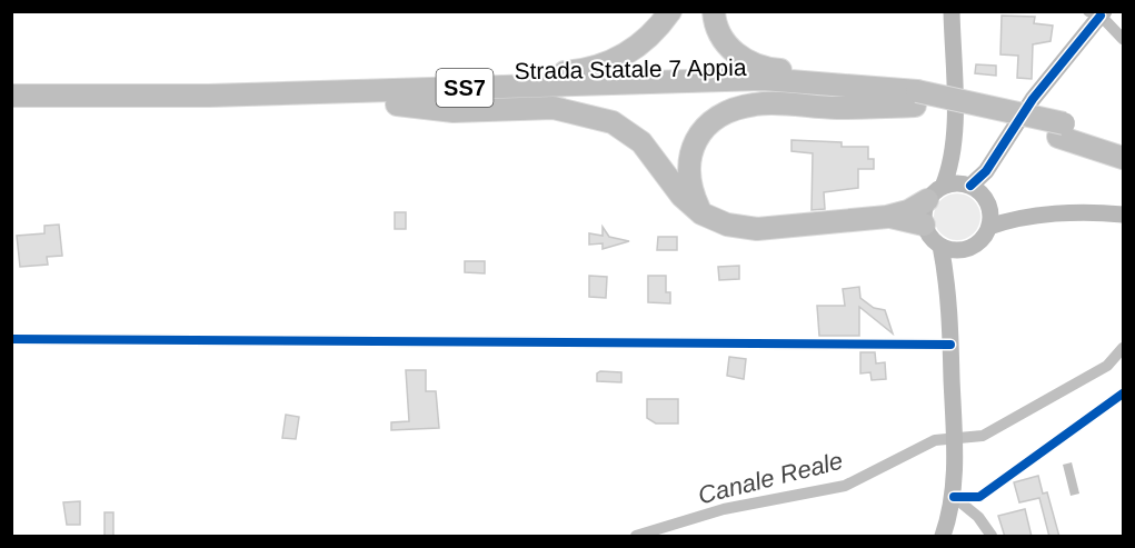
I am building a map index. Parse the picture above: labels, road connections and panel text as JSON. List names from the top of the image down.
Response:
{
  "streets": {
    "highway": ["Strada Statale 7 Appia", "SS7"]
  },
  "water": ["Canale Reale"]
}
